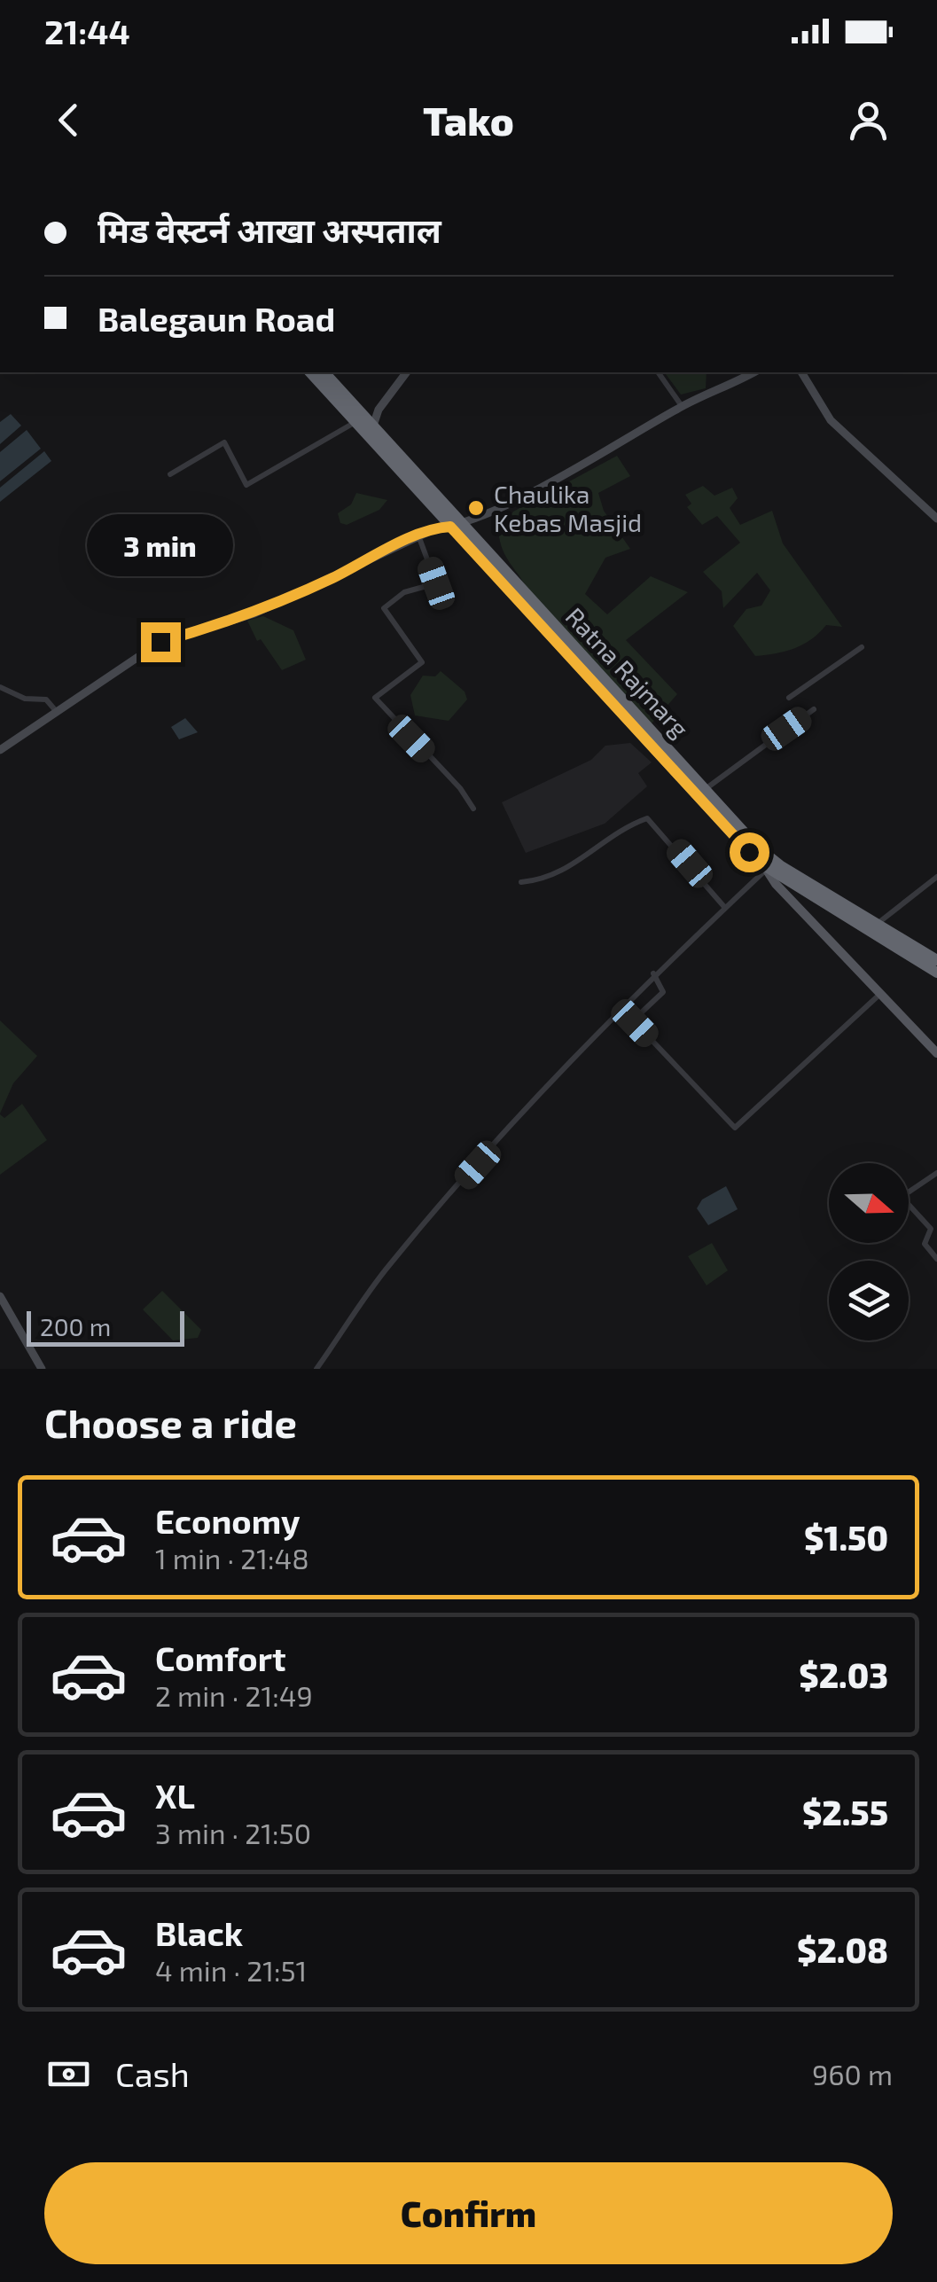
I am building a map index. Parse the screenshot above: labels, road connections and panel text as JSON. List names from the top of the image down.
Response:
{
  "streets": {
    "highway": ["Ratna Rajmarg"]
  },
  "places": ["Chaulika Kebas Masjid"],
  "scale_bar": "200 m",
  "north": "right",
  "page": {
    "status": "21:44",
    "header": "Tako",
    "banner": ["मिड वेस्टर्न आखा अस्पताल", "Balegaun Road"],
    "bubble": "3 min",
    "scale": "200 m",
    "heading": "Choose a ride",
    "list": [
      {
        "name": "Economy",
        "note": "1 min · 21:48",
        "value": "$1.50"
      },
      {
        "name": "Comfort",
        "note": "2 min · 21:49",
        "value": "$2.03"
      },
      {
        "name": "XL",
        "note": "3 min · 21:50",
        "value": "$2.55"
      },
      {
        "name": "Black",
        "note": "4 min · 21:51",
        "value": "$2.08"
      }
    ],
    "pay": ["Cash", "960 m"],
    "buttons": "Confirm"
  }
}
